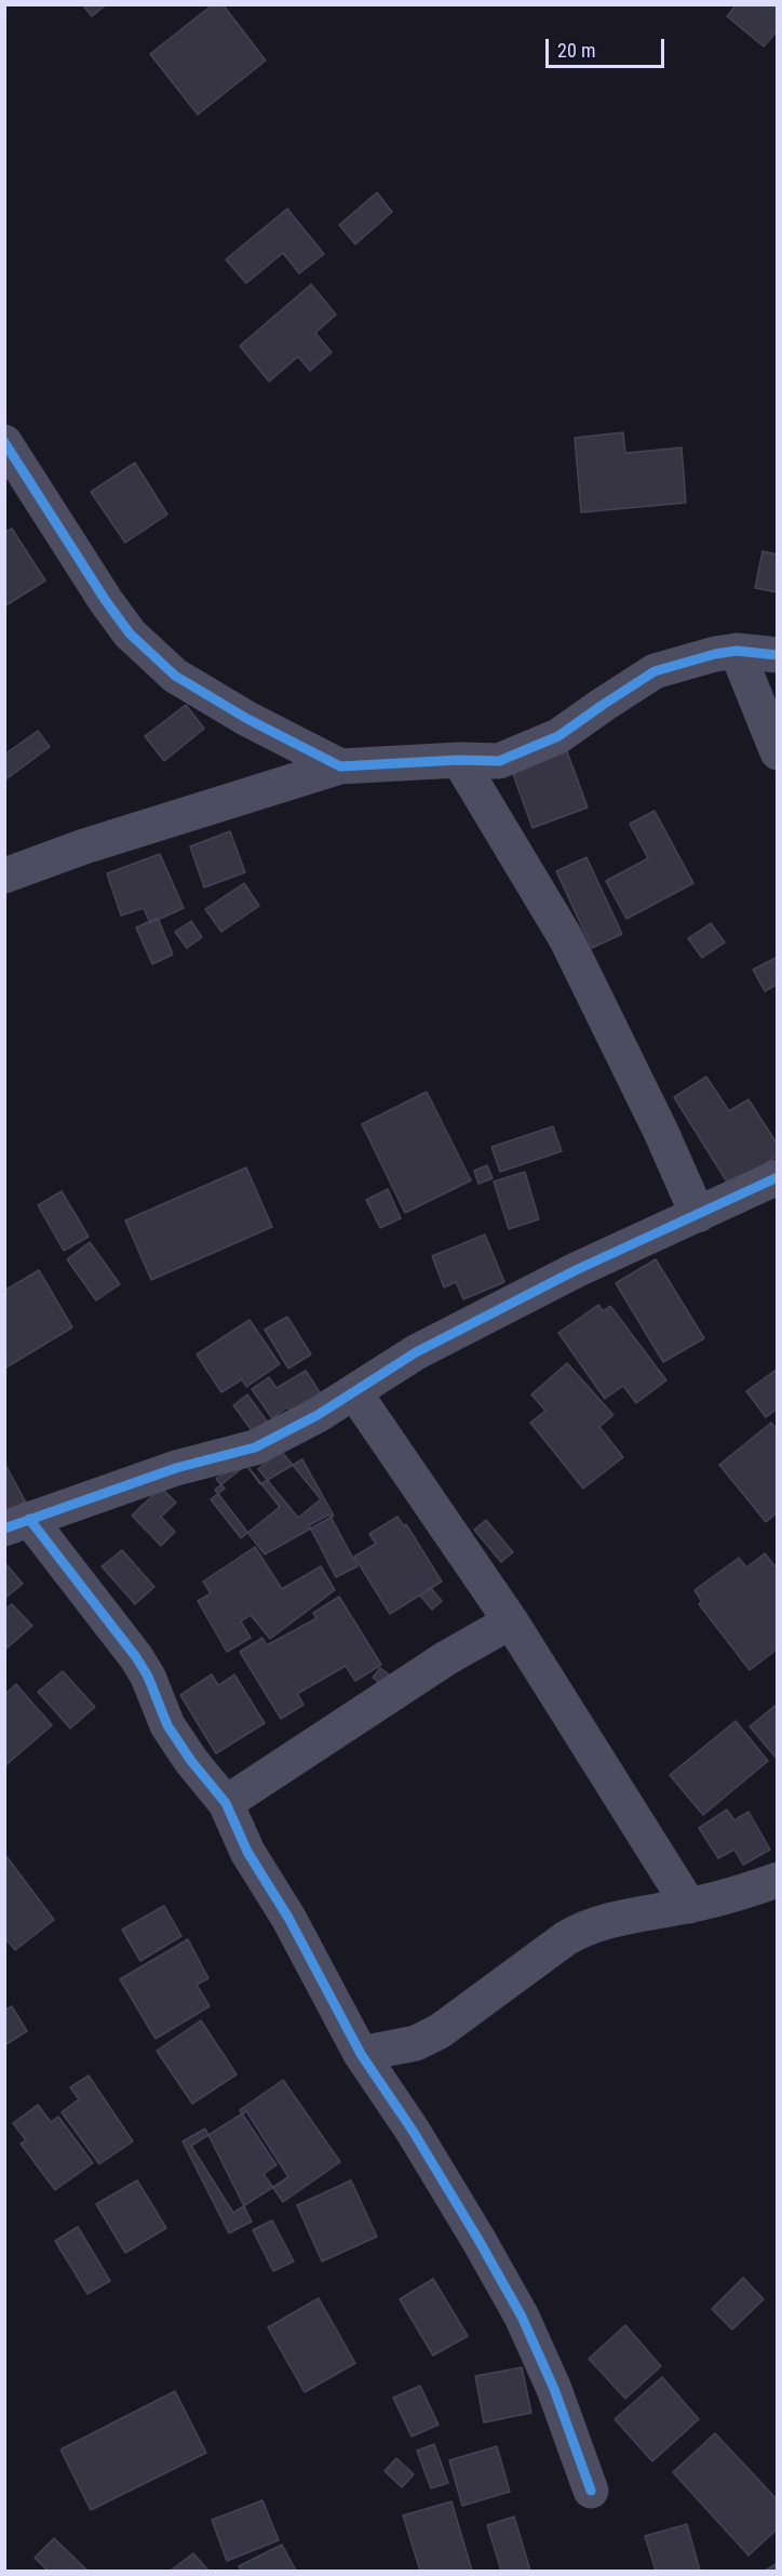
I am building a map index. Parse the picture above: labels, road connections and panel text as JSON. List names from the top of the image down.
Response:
{
  "scale_bar": "20 m"
}
